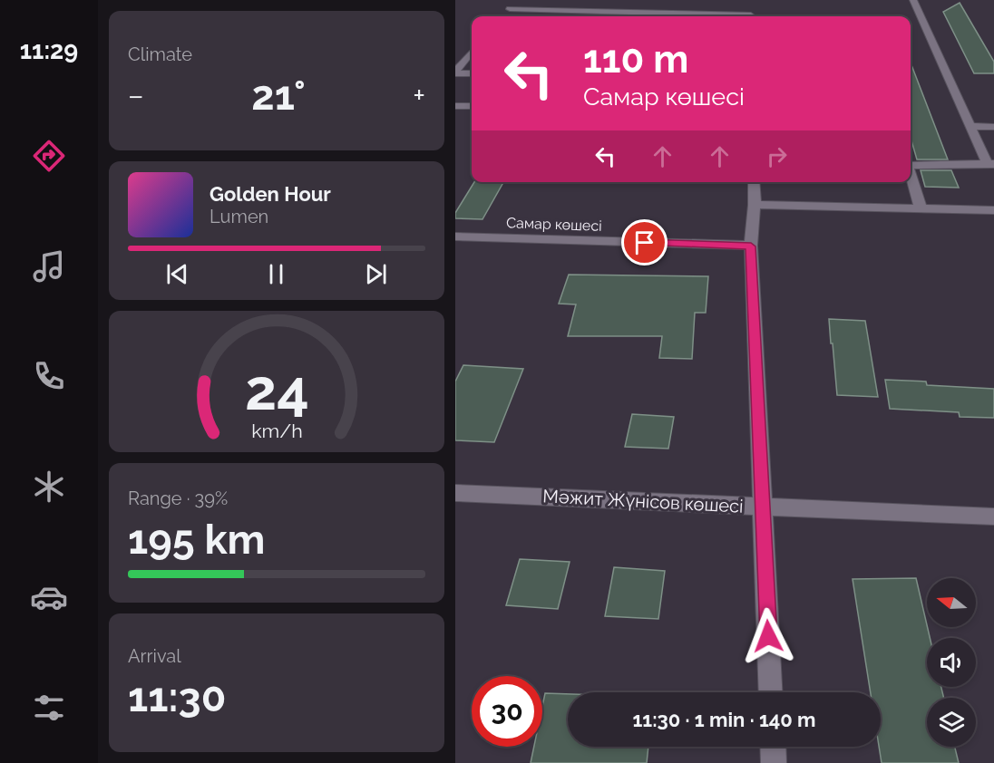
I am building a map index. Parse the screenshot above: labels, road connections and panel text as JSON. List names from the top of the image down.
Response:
{
  "streets": {
    "street": ["Самар көшесі", "Мәжит Жүнісов көшесі"]
  },
  "north": "left",
  "page": {
    "tabs": "11:29",
    "tile": [
      "Climate",
      ["Range · 39%", "195 km"],
      ["Arrival", "11:30"]
    ],
    "turn": ["110 m", "Самар көшесі"],
    "heat": ["−", "21°", "+"],
    "song": ["Golden Hour", "Lumen"],
    "limit": "30",
    "trip": "11:30 · 1 min · 140 m",
    "gauge": ["24", "km/h"]
  }
}
